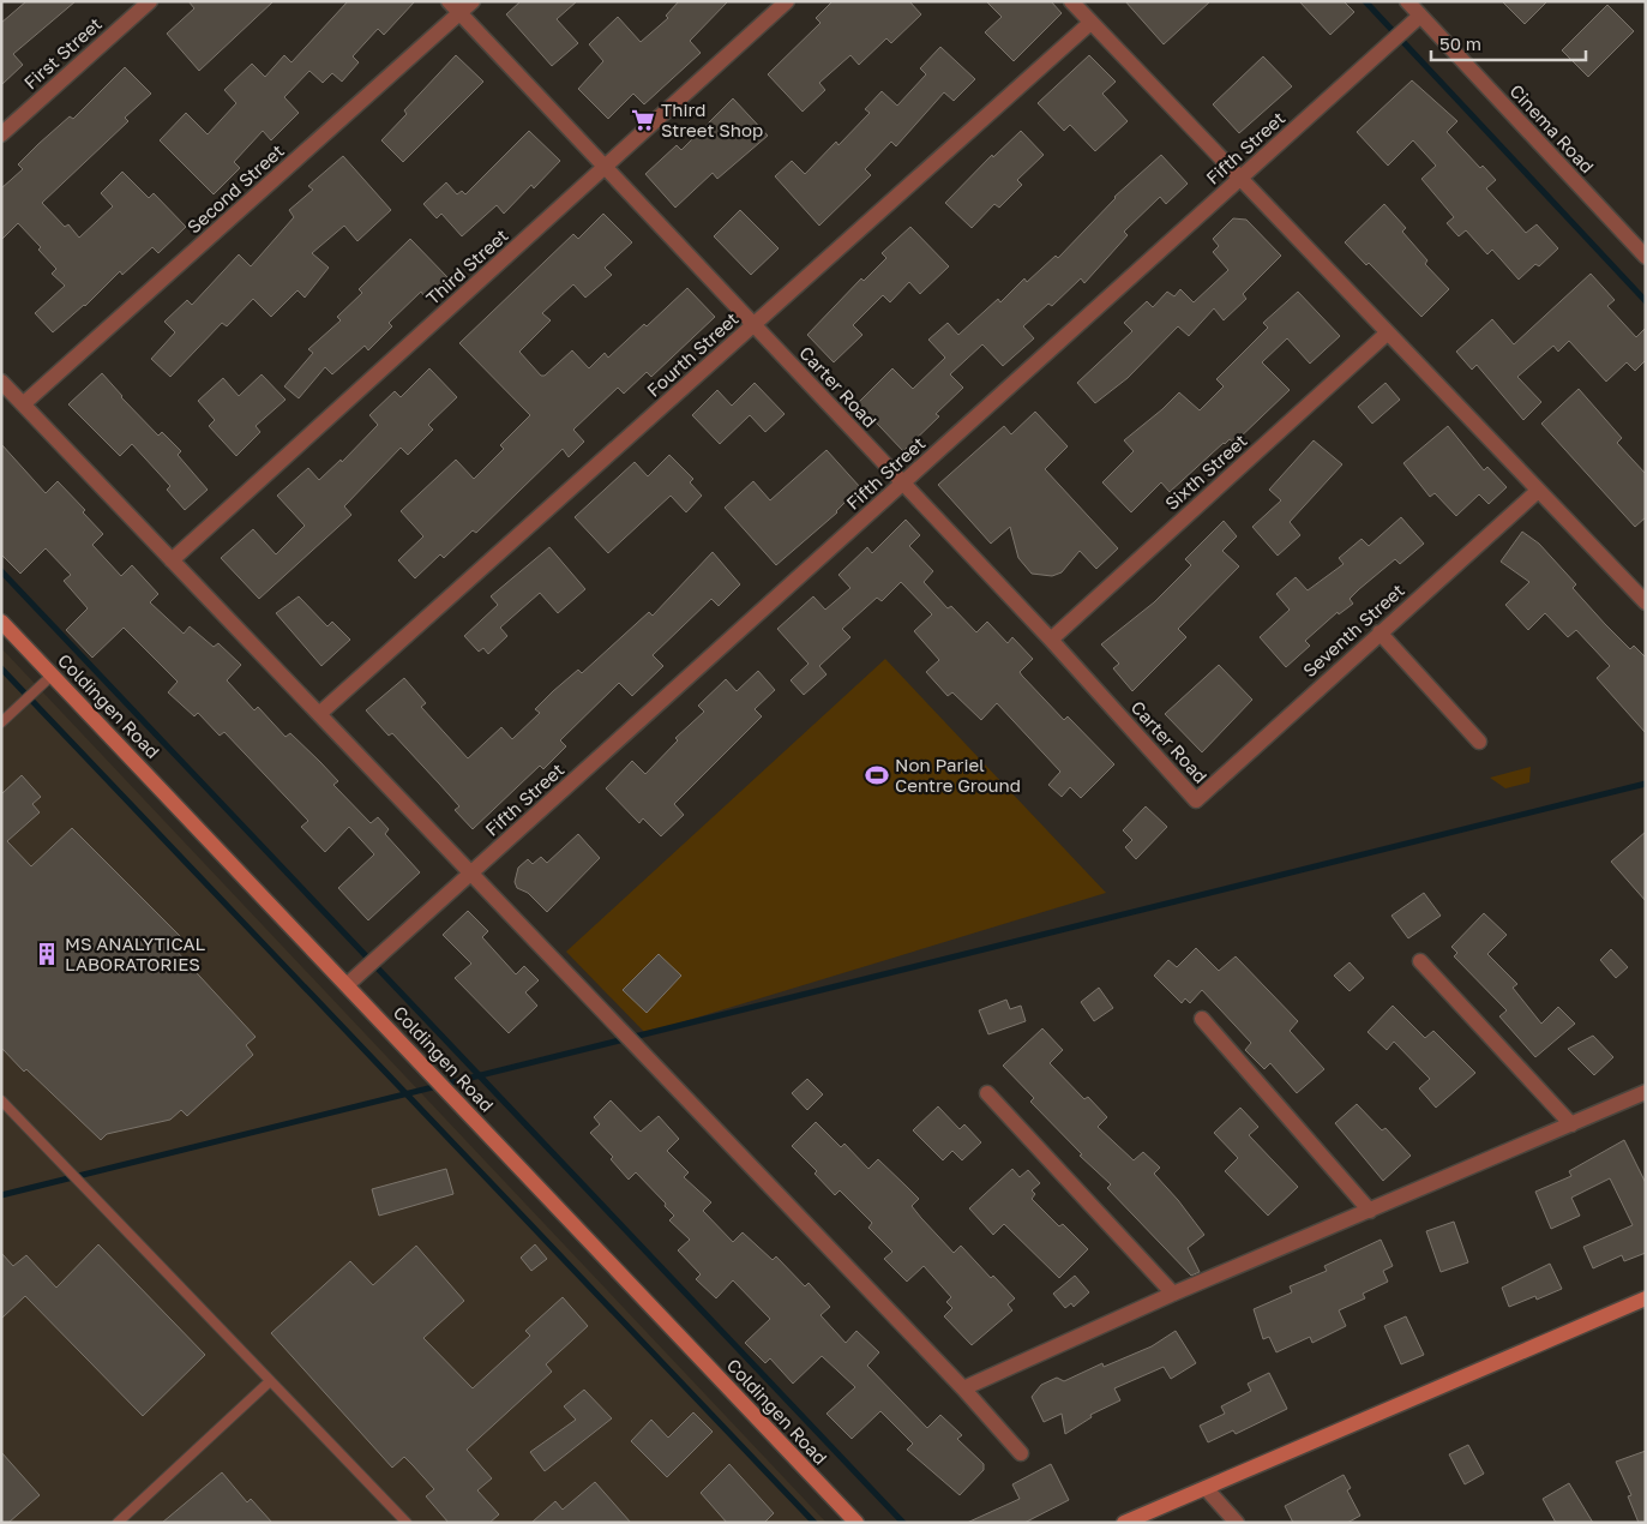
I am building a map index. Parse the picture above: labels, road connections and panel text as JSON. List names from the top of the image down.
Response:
{
  "streets": {
    "street": [
      "First Street",
      "Cinema Road",
      "Fifth Street",
      "Second Street",
      "Third Street",
      "Fourth Street",
      "Carter Road",
      "Sixth Street",
      "Seventh Street",
      "Coldingen Road"
    ]
  },
  "crossings": [
    ["Cinema Road", "Fifth Street"],
    ["Fifth Street", "Carter Road"],
    ["Fifth Street", "Coldingen Road"],
    ["Second Street", "Carter Road"],
    ["Third Street", "Carter Road"],
    ["Fourth Street", "Carter Road"],
    ["Carter Road", "Sixth Street"],
    ["Carter Road", "Seventh Street"]
  ],
  "places": {
    "supermarket": ["Third Street Shop"],
    "sports": ["Non Pariel Centre Ground"],
    "building": ["MS ANALYTICAL LABORATORIES"]
  },
  "scale_bar": "50 m"
}
